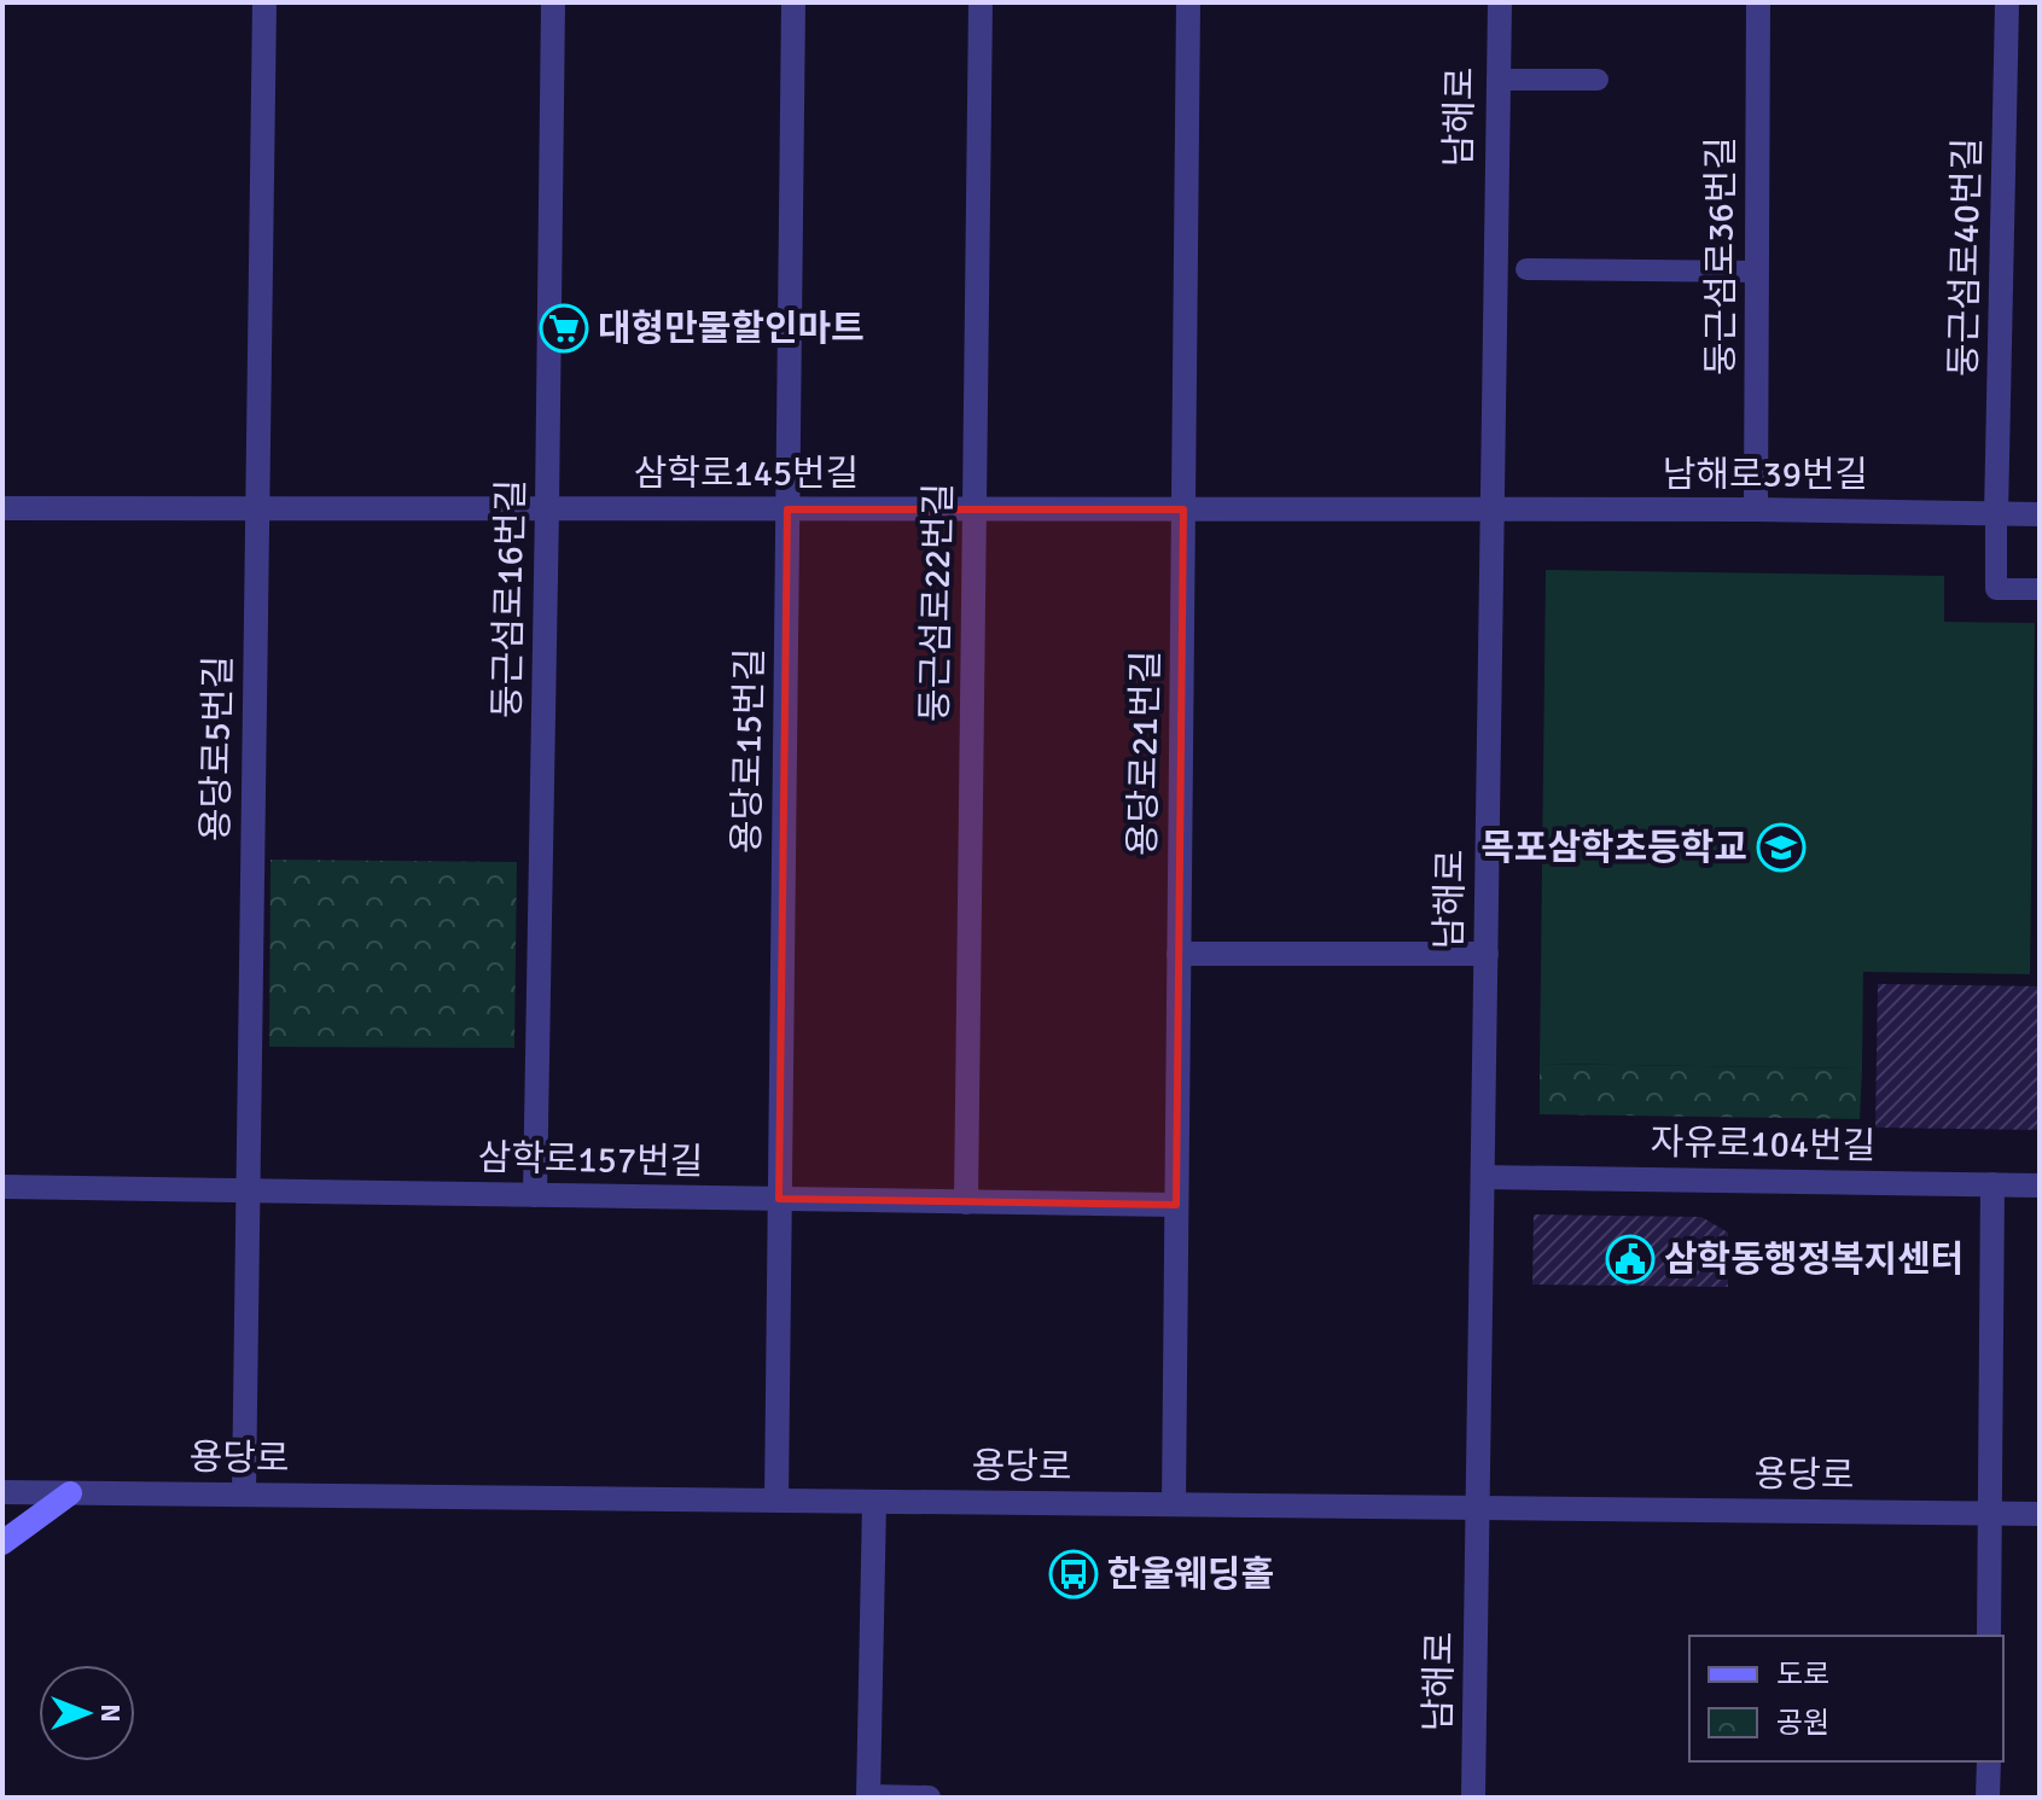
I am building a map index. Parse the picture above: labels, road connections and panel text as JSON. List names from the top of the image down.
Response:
{
  "streets": {
    "street": [
      "남해로",
      "둥근섬로36번길",
      "둥근섬로40번길",
      "삼학로145번길",
      "남해로39번길",
      "둥근섬로16번길",
      "둥근섬로22번길",
      "용당로5번길",
      "용당로15번길",
      "용당로21번길",
      "자유로104번길",
      "삼학로157번길",
      "용당로"
    ]
  },
  "crossings": [
    ["남해로", "삼학로145번길"],
    ["남해로", "남해로39번길"],
    ["남해로", "자유로104번길"],
    ["남해로", "용당로"],
    ["둥근섬로36번길", "남해로39번길"],
    ["둥근섬로40번길", "남해로39번길"],
    ["삼학로145번길", "남해로39번길"],
    ["삼학로145번길", "둥근섬로16번길"],
    ["삼학로145번길", "둥근섬로22번길"],
    ["삼학로145번길", "용당로5번길"],
    ["삼학로145번길", "용당로15번길"],
    ["삼학로145번길", "용당로21번길"],
    ["둥근섬로16번길", "삼학로157번길"],
    ["둥근섬로22번길", "삼학로157번길"],
    ["용당로5번길", "삼학로157번길"],
    ["용당로5번길", "용당로"],
    ["용당로15번길", "삼학로157번길"],
    ["용당로15번길", "용당로"],
    ["용당로21번길", "삼학로157번길"],
    ["용당로21번길", "용당로"]
  ],
  "places": {
    "supermarket": ["대형만물할인마트"],
    "school or university": ["목포삼학초등학교"],
    "public building": ["삼학동행정복지센터"],
    "bus stop": ["한울웨딩홀"]
  },
  "legend": ["도로", "공원"],
  "north": "right"
}
